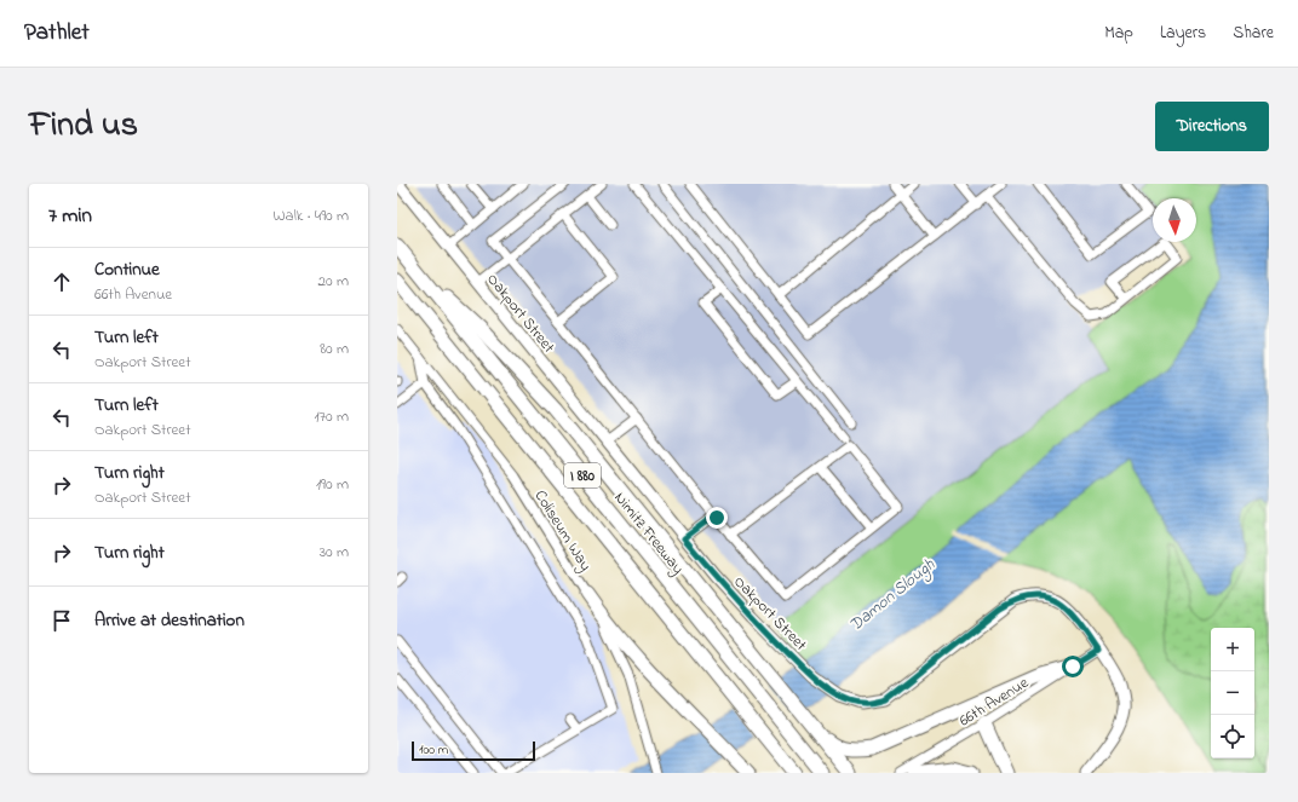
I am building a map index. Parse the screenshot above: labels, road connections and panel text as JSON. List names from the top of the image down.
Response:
{
  "streets": {
    "highway": ["I 880", "Nimitz Freeway"],
    "main road": ["Oakport Street"],
    "street": ["Coliseum Way", "66th Avenue"]
  },
  "crossings": [
    ["Oakport Street", "66th Avenue"]
  ],
  "water": ["Damon Slough"],
  "scale_bar": "100 m",
  "north": "bottom",
  "page": {
    "header": "Pathlet",
    "nav": ["Map", "Layers", "Share"],
    "title": "Find us",
    "buttons": "Directions",
    "heading": ["7 min", "Walk · 490 m"],
    "list": [
      ["Continue", "66th Avenue", "20 m"],
      ["Turn left", "Oakport Street", "80 m"],
      ["Turn left", "Oakport Street", "170 m"],
      ["Turn right", "Oakport Street", "190 m"],
      ["Turn right", "30 m"],
      "Arrive at destination"
    ],
    "map_buttons": ["+", "−"],
    "scale": "100 m"
  }
}
